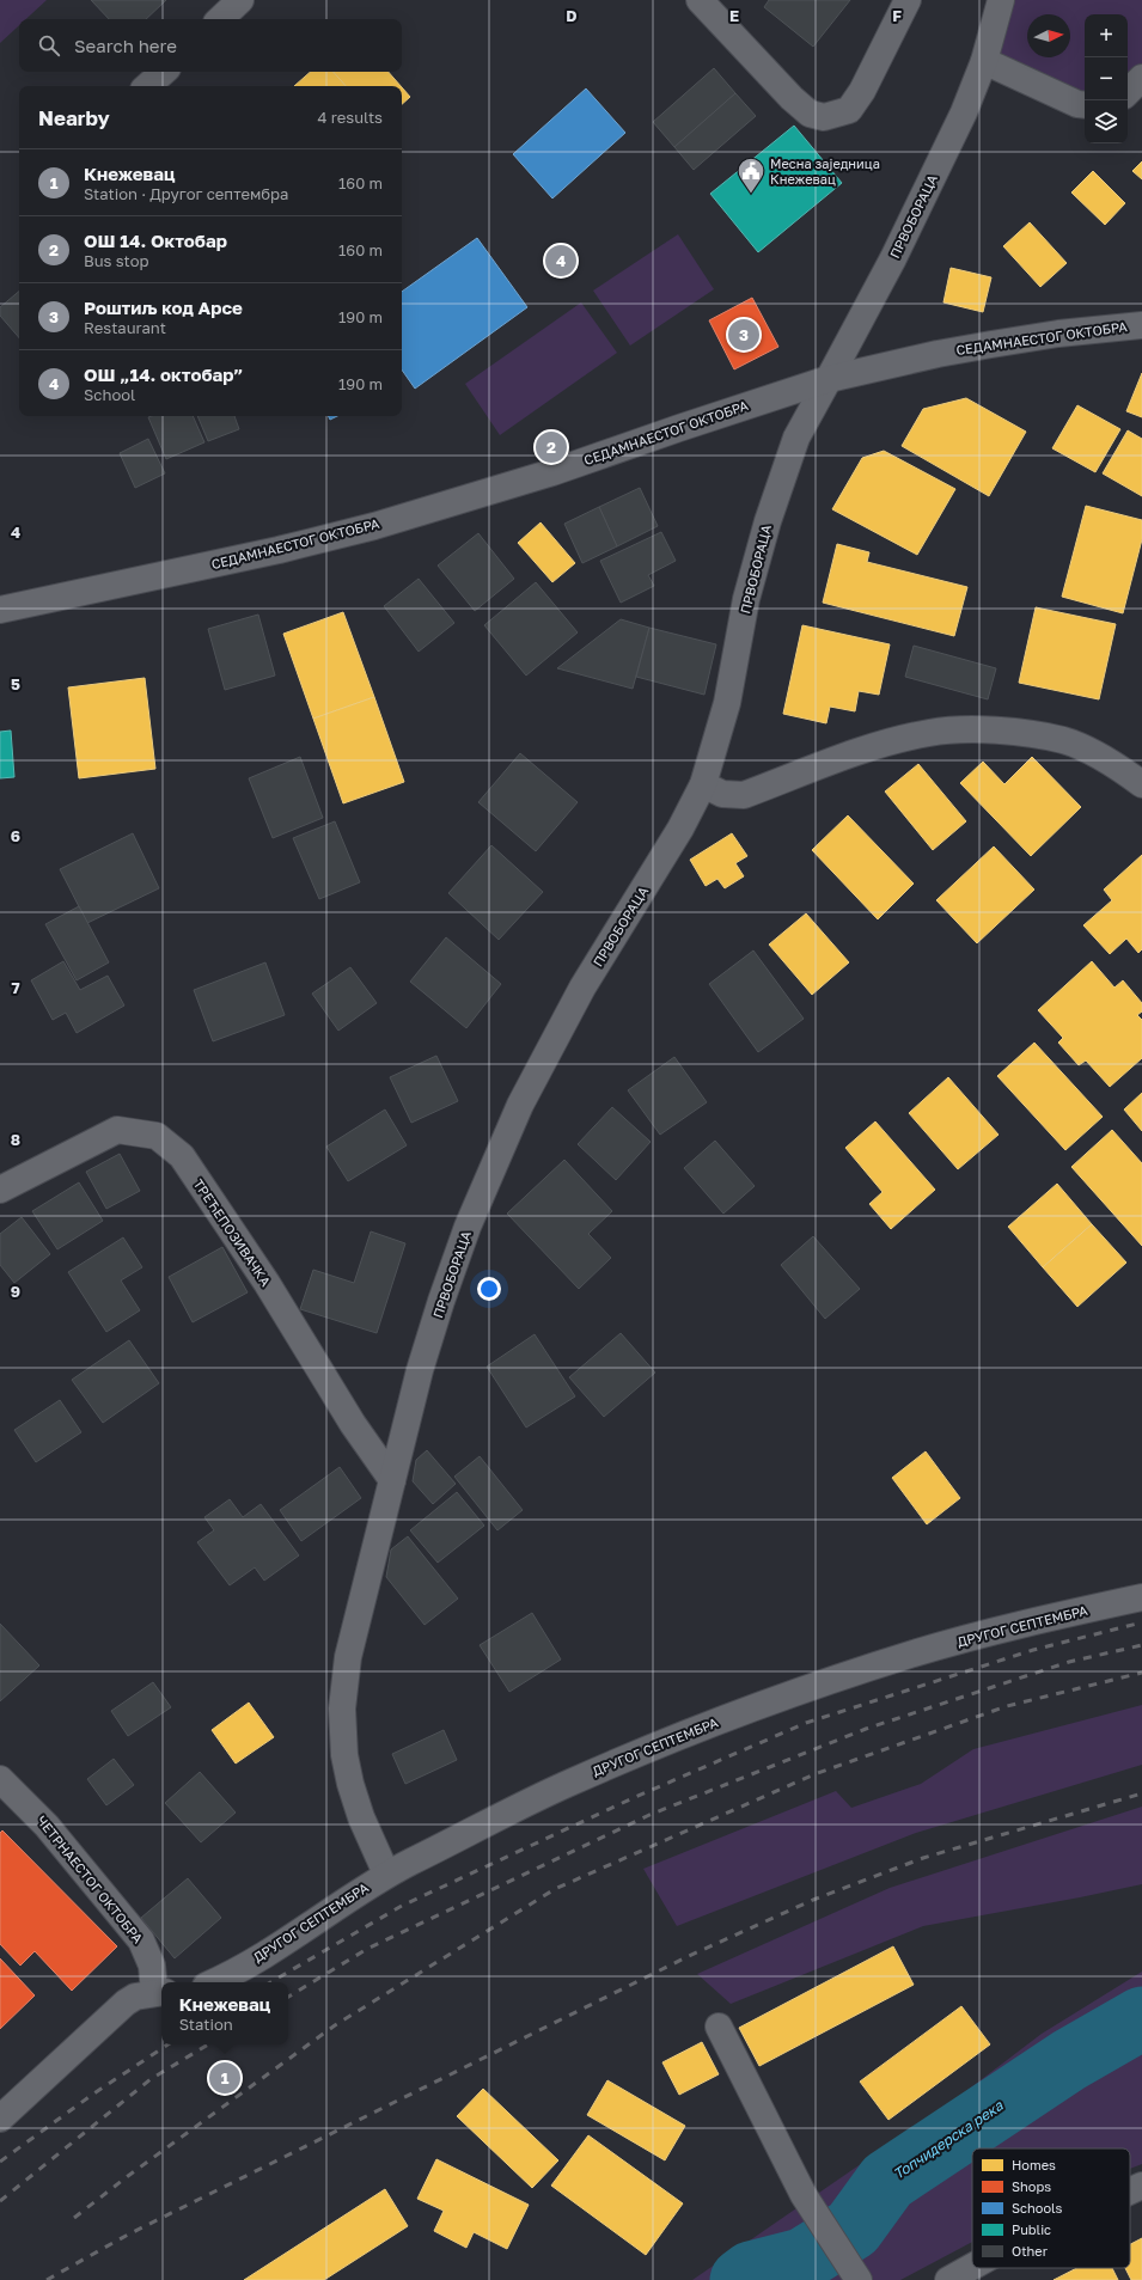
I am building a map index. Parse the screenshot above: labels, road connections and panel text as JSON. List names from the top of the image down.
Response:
{
  "streets": {
    "street": [
      "ПРВОБОРАЦА",
      "СЕДАМНАЕСТОГ ОКТОБРА",
      "ТРЕЋЕПОЗИВАЧКА",
      "ДРУГОГ СЕПТЕМБРА",
      "ЧЕТРНАЕСТОГ ОКТОБРА"
    ]
  },
  "crossings": [
    ["ПРВОБОРАЦА", "СЕДАМНАЕСТОГ ОКТОБРА"],
    ["ПРВОБОРАЦА", "ТРЕЋЕПОЗИВАЧКА"],
    ["ПРВОБОРАЦА", "ДРУГОГ СЕПТЕМБРА"]
  ],
  "water": ["Топчидерска река"],
  "places": {
    "public building": ["Месна заједница Кнежевац"]
  },
  "legend": [
    "Homes",
    "Shops",
    "Schools",
    "Public",
    "Other"
  ],
  "north": "right",
  "page": {
    "map_buttons": ["+", "−"],
    "search": "Search here",
    "heading": ["Nearby", "4 results"],
    "list": [
      {
        "mark": "1",
        "name": "Кнежевац",
        "note": "Station · Другог септембра",
        "value": "160 m"
      },
      {
        "mark": "2",
        "name": "ОШ 14. Октобар",
        "note": "Bus stop",
        "value": "160 m"
      },
      {
        "mark": "3",
        "name": "Роштиљ код Арсе",
        "note": "Restaurant",
        "value": "190 m"
      },
      {
        "mark": "4",
        "name": "ОШ „14. октобар”",
        "note": "School",
        "value": "190 m"
      }
    ],
    "pins": [
      "4",
      "3",
      "2",
      "1"
    ],
    "popup": ["Кнежевац", "Station"]
  },
  "grid": {
    "columns": ["D", "E", "F"],
    "rows": [
      "4",
      "5",
      "6",
      "7",
      "8",
      "9"
    ]
  }
}
